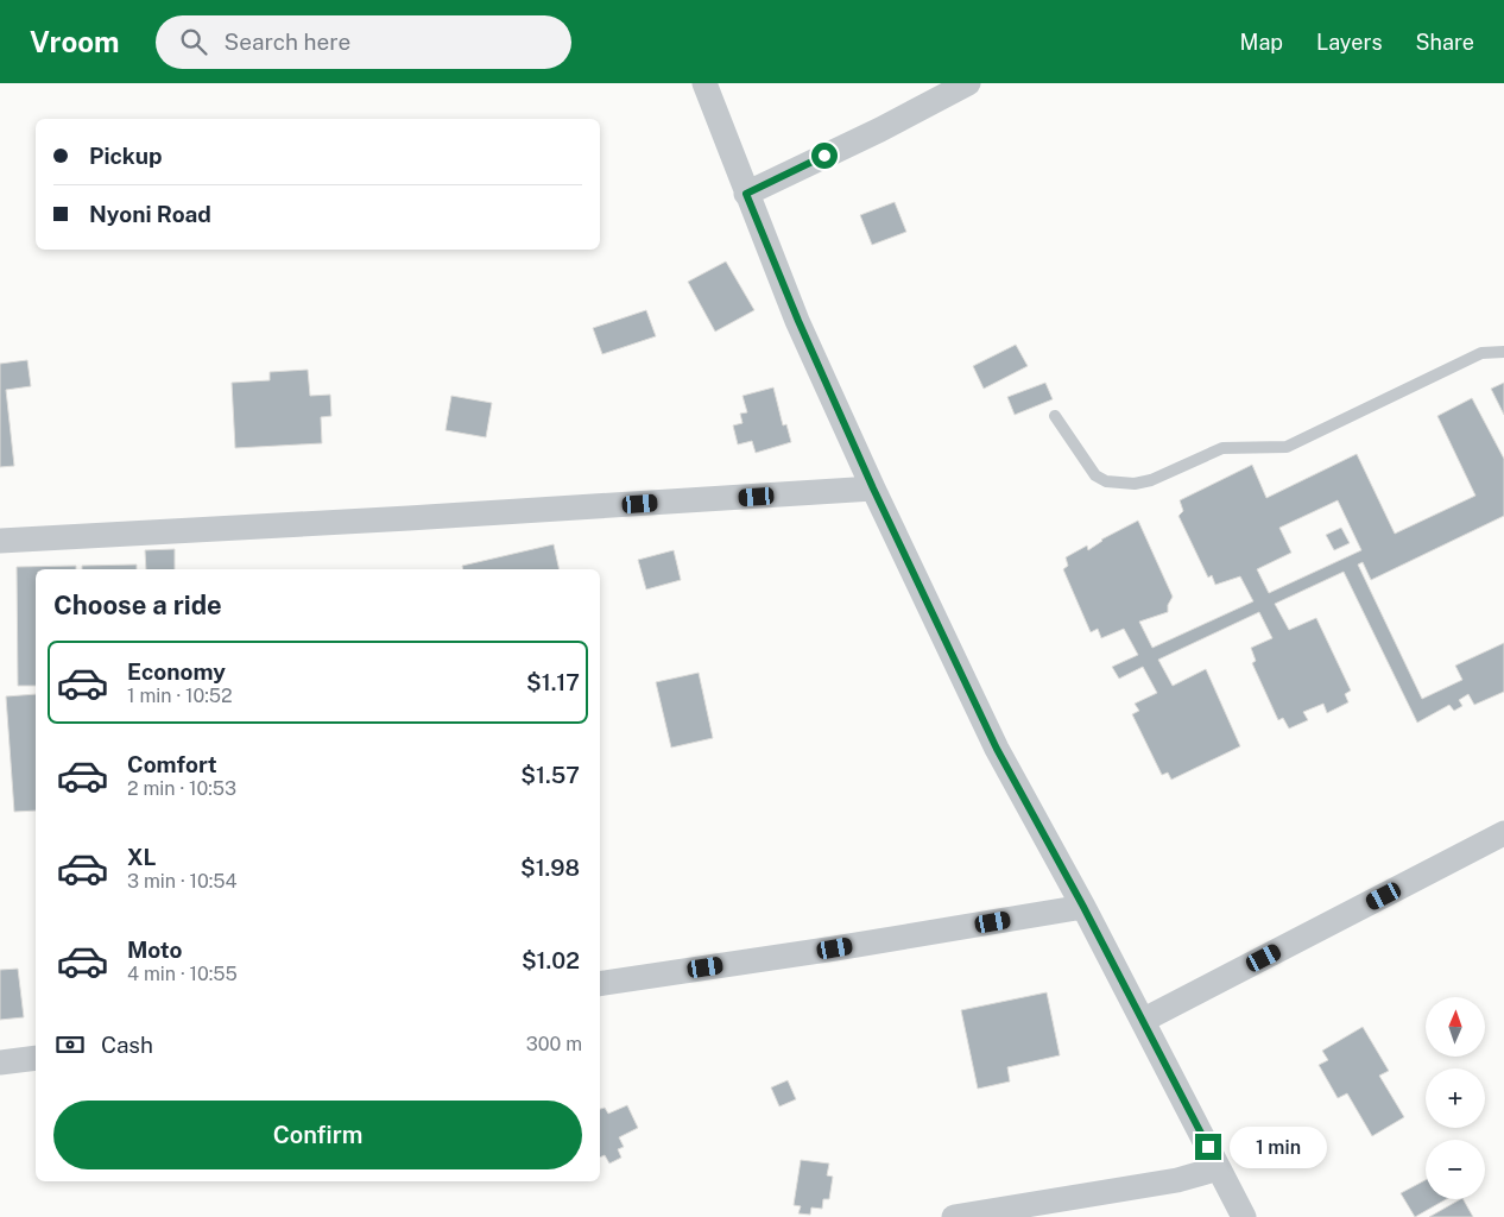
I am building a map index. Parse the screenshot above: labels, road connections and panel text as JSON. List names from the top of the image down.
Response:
{
  "north": "top",
  "page": {
    "header": "Vroom",
    "search": "Search here",
    "nav": ["Map", "Layers", "Share"],
    "banner": ["Pickup", "Nyoni Road"],
    "heading": "Choose a ride",
    "list": [
      {
        "name": "Economy",
        "note": "1 min · 10:52",
        "value": "$1.17"
      },
      {
        "name": "Comfort",
        "note": "2 min · 10:53",
        "value": "$1.57"
      },
      {
        "name": "XL",
        "note": "3 min · 10:54",
        "value": "$1.98"
      },
      {
        "name": "Moto",
        "note": "4 min · 10:55",
        "value": "$1.02"
      }
    ],
    "map_buttons": ["+", "−"],
    "pay": ["Cash", "300 m"],
    "buttons": "Confirm",
    "bubble": "1 min"
  }
}
